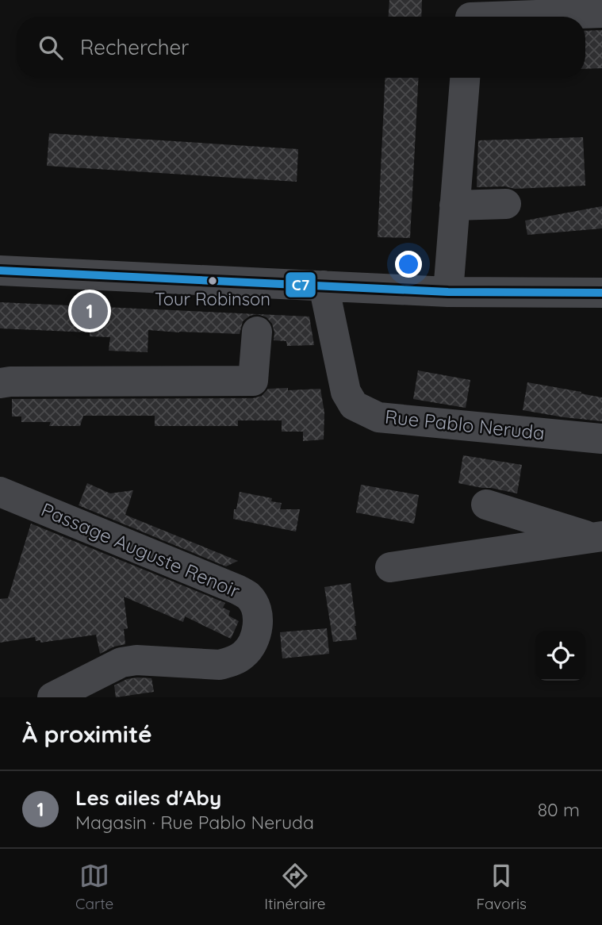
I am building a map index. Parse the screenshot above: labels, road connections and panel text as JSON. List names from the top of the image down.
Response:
{
  "streets": {
    "street": ["Rue Pablo Neruda", "Passage Auguste Renoir"]
  },
  "places": ["Tour Robinson"],
  "lines": ["transit line C7"],
  "page": {
    "search": "Rechercher",
    "pins": "1",
    "heading": "À proximité",
    "list": [
      {
        "mark": "1",
        "name": "Les ailes d'Aby",
        "note": "Magasin · Rue Pablo Neruda",
        "value": "80 m"
      }
    ],
    "nav": ["Carte", "Itinéraire", "Favoris"]
  }
}
